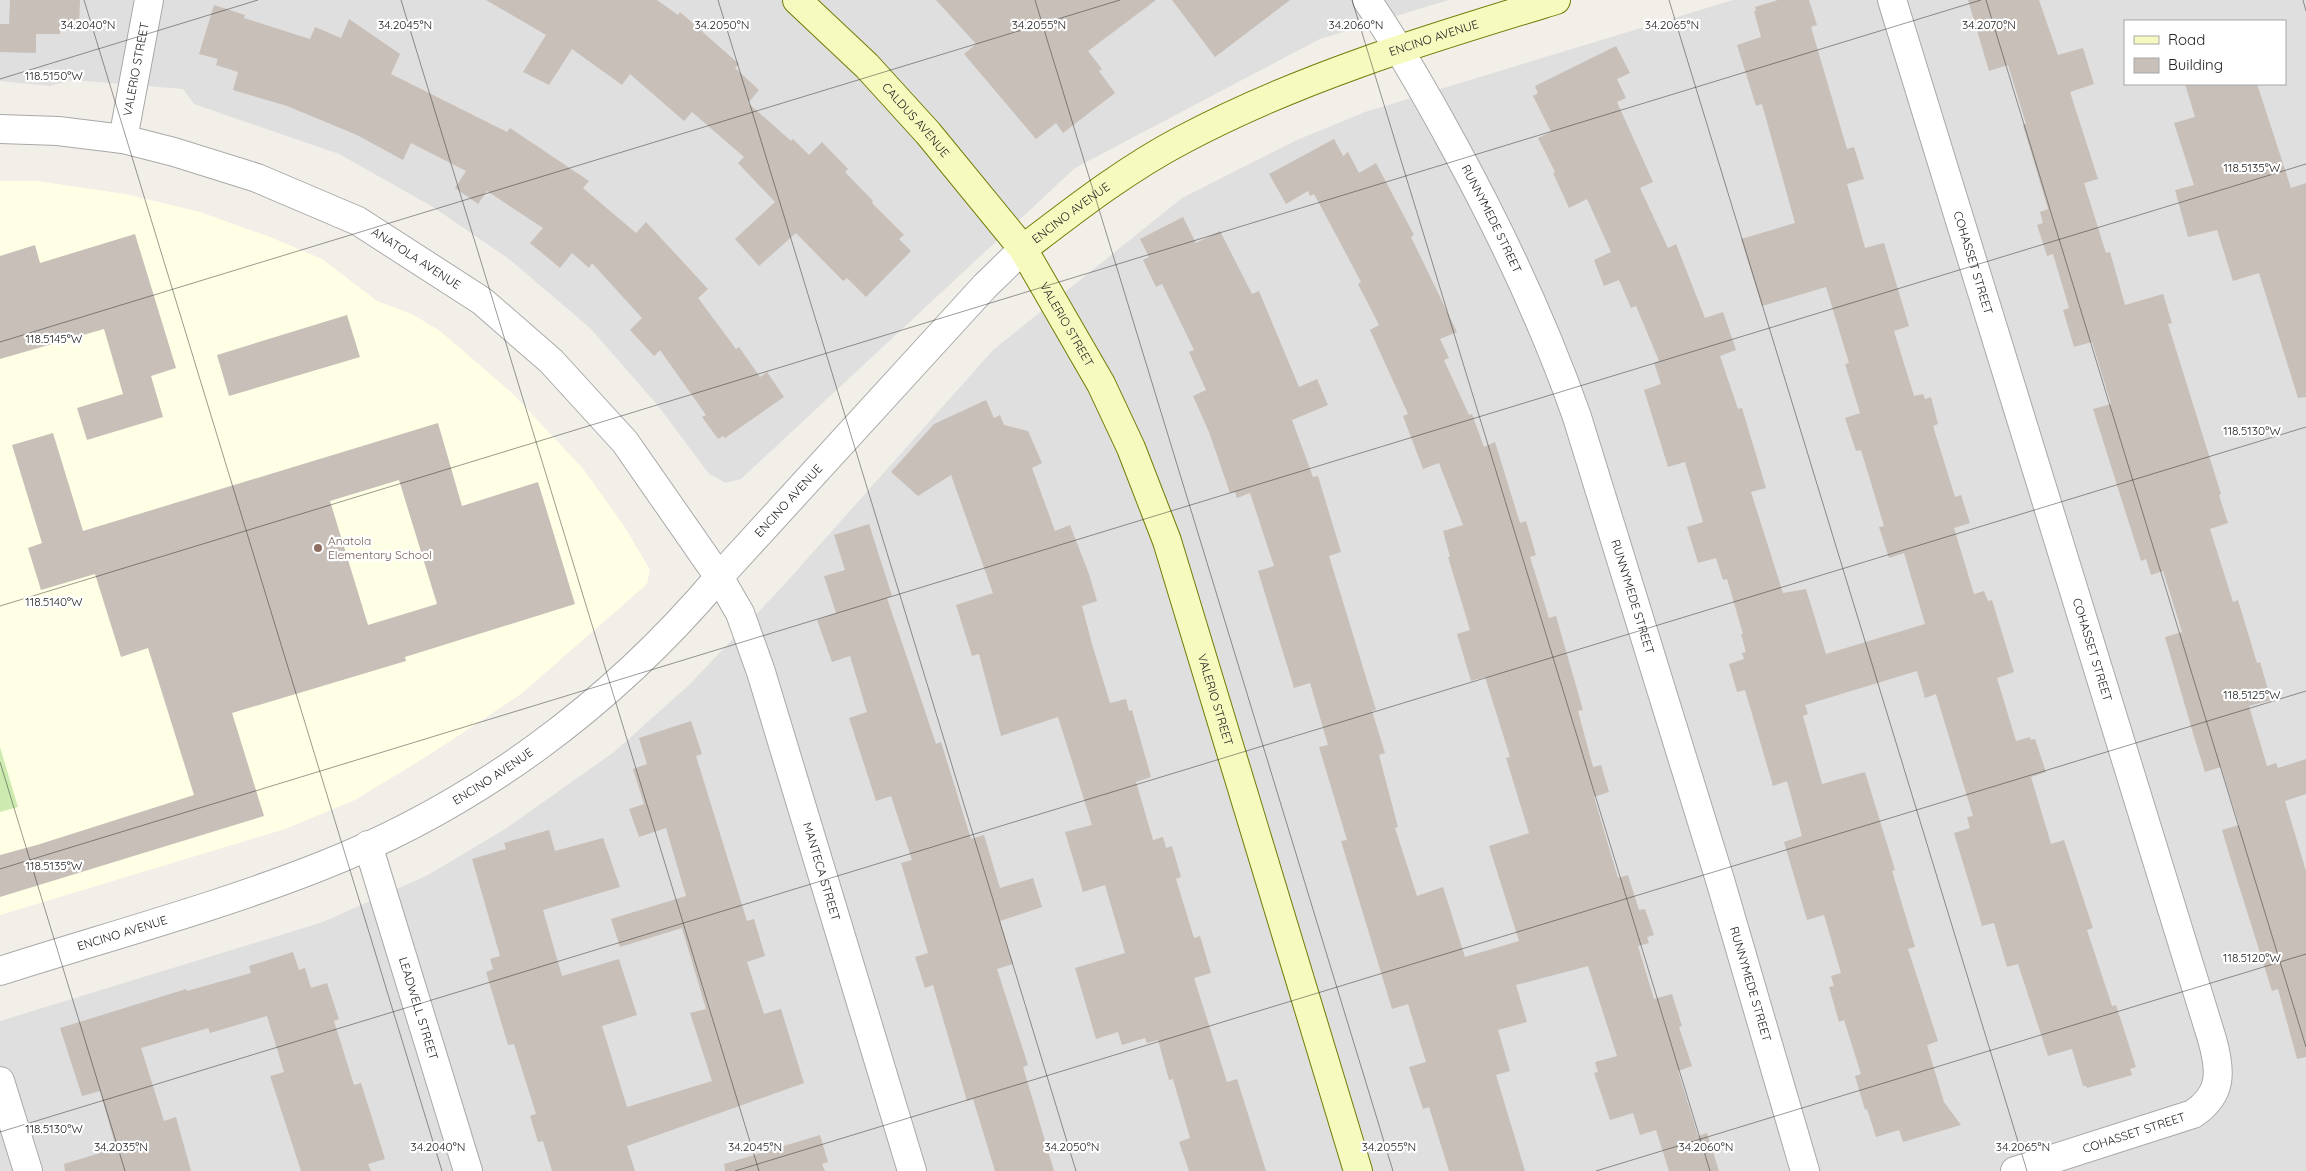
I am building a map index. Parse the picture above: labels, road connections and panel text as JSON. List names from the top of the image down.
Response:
{
  "streets": {
    "street": [
      "ENCINO AVENUE",
      "VALERIO STREET",
      "CALDUS AVENUE",
      "RUNNYMEDE STREET",
      "ANATOLA AVENUE",
      "COHASSET STREET",
      "MANTECA STREET",
      "LEADWELL STREET"
    ]
  },
  "crossings": [
    ["ENCINO AVENUE", "VALERIO STREET"],
    ["ENCINO AVENUE", "CALDUS AVENUE"],
    ["ENCINO AVENUE", "RUNNYMEDE STREET"],
    ["ENCINO AVENUE", "ANATOLA AVENUE"],
    ["ENCINO AVENUE", "MANTECA STREET"],
    ["ENCINO AVENUE", "LEADWELL STREET"],
    ["VALERIO STREET", "CALDUS AVENUE"],
    ["VALERIO STREET", "ANATOLA AVENUE"],
    ["ANATOLA AVENUE", "MANTECA STREET"]
  ],
  "places": ["Anatola Elementary School"],
  "legend": ["Road", "Building"],
  "coordinates": [
    "34.2040°N",
    "34.2045°N",
    "34.2050°N",
    "34.2055°N",
    "34.2060°N",
    "34.2065°N",
    "34.2070°N",
    "118.5150°W",
    "118.5135°W",
    "118.5145°W",
    "118.5130°W",
    "118.5140°W",
    "118.5125°W",
    "118.5120°W",
    "34.2035°N"
  ]
}
